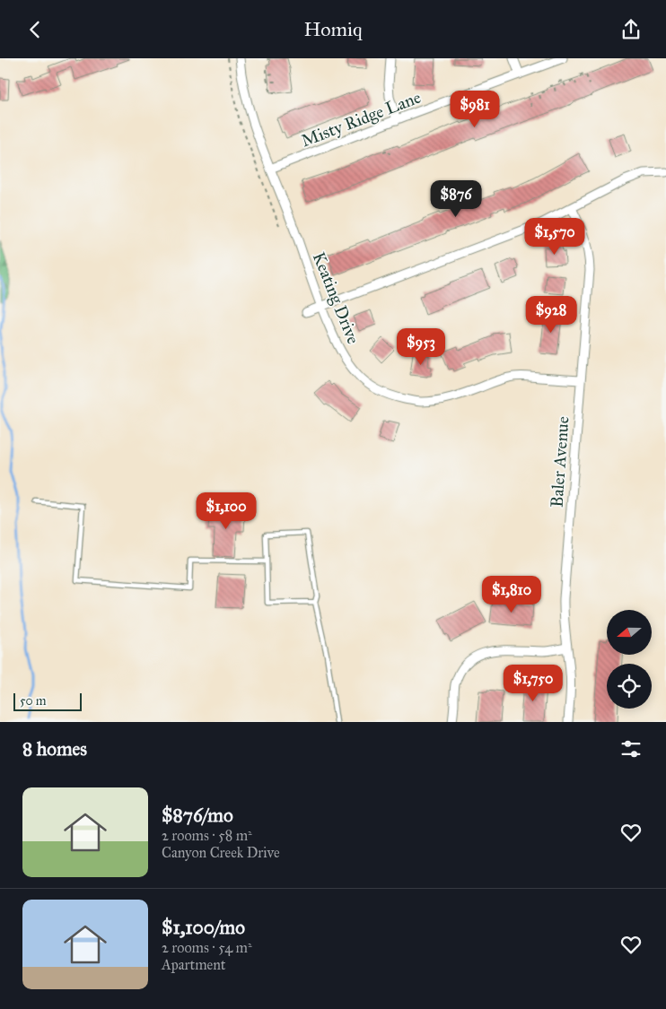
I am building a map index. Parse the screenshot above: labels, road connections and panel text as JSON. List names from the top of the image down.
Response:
{
  "streets": {
    "street": ["Misty Ridge Lane", "Keating Drive", "Baler Avenue"]
  },
  "crossings": [
    ["Misty Ridge Lane", "Keating Drive"],
    ["Keating Drive", "Baler Avenue"]
  ],
  "scale_bar": "50 m",
  "north": "left",
  "page": {
    "header": "Homiq",
    "price": [
      "$981",
      "$876",
      "$1,570",
      "$928",
      "$953",
      "$1,100",
      "$1,810",
      "$1,750"
    ],
    "scale": "50 m",
    "heading": "8 homes",
    "list": [
      {
        "name": "$876/mo",
        "note": "2 rooms · 58 m² · Canyon Creek Drive"
      },
      {
        "name": "$1,100/mo",
        "note": "2 rooms · 54 m² · Apartment"
      }
    ]
  }
}
